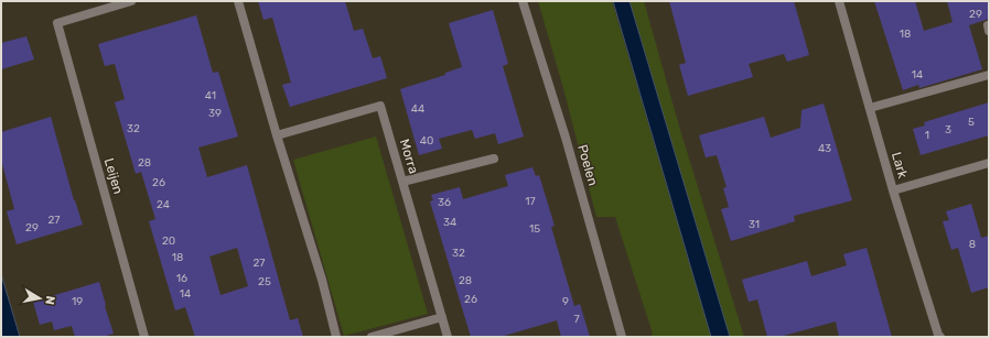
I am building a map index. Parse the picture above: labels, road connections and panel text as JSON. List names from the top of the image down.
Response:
{
  "streets": {
    "street": [
      "Morra",
      "Poelen",
      "Lark",
      "Leijen"
    ]
  },
  "house_numbers": [
    "29",
    "18",
    "14",
    "41",
    "44",
    "39",
    "5",
    "32",
    "3",
    "1",
    "40",
    "43",
    "28",
    "26",
    "17",
    "36",
    "24",
    "27",
    "34",
    "31",
    "29",
    "15",
    "20",
    "8",
    "32",
    "18",
    "27",
    "16",
    "28",
    "25",
    "14",
    "26",
    "19",
    "9",
    "7"
  ],
  "north": "right"
}
